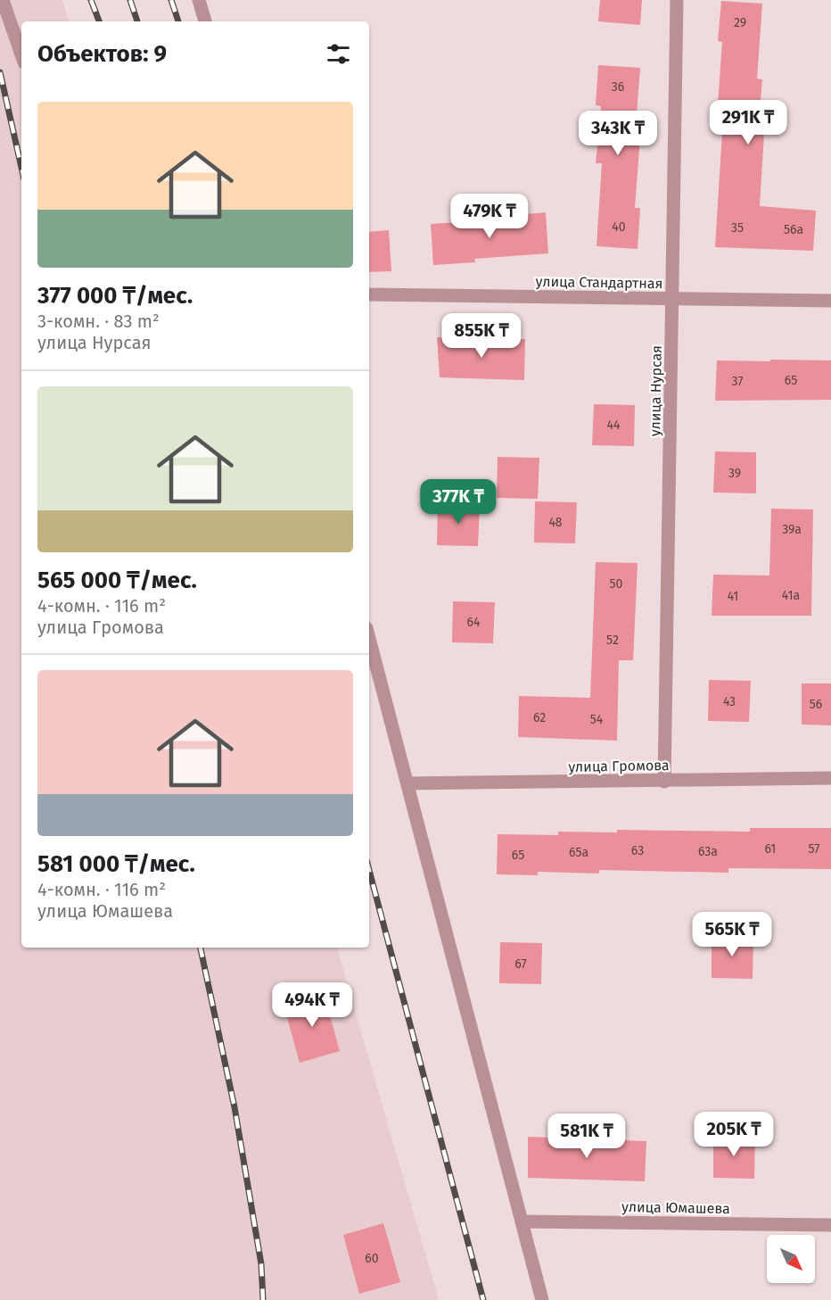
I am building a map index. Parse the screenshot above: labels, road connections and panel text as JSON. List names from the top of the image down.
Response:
{
  "streets": {
    "street": [
      "улица Стандартная",
      "улица Нурсая",
      "улица Громова",
      "улица Юмашева"
    ]
  },
  "crossings": [
    ["улица Стандартная", "улица Нурсая"],
    ["улица Нурсая", "улица Громова"]
  ],
  "house_numbers": [
    "29",
    "36",
    "40",
    "35",
    "56а",
    "65",
    "37",
    "44",
    "39",
    "48",
    "39а",
    "50",
    "41а",
    "41",
    "64",
    "52",
    "43",
    "56",
    "62",
    "54",
    "61",
    "57",
    "63",
    "63а",
    "65а",
    "65",
    "67",
    "60"
  ],
  "north": "bottom right",
  "page": {
    "heading": "Объектов: 9",
    "list": [
      {
        "name": "377 000 ₸/мес.",
        "note": "3-комн. · 83 m² · улица Нурсая"
      },
      {
        "name": "565 000 ₸/мес.",
        "note": "4-комн. · 116 m² · улица Громова"
      },
      {
        "name": "581 000 ₸/мес.",
        "note": "4-комн. · 116 m² · улица Юмашева"
      }
    ],
    "price": [
      "291K ₸",
      "343K ₸",
      "479K ₸",
      "855K ₸",
      "377K ₸",
      "565K ₸",
      "494K ₸",
      "205K ₸",
      "581K ₸"
    ]
  }
}
